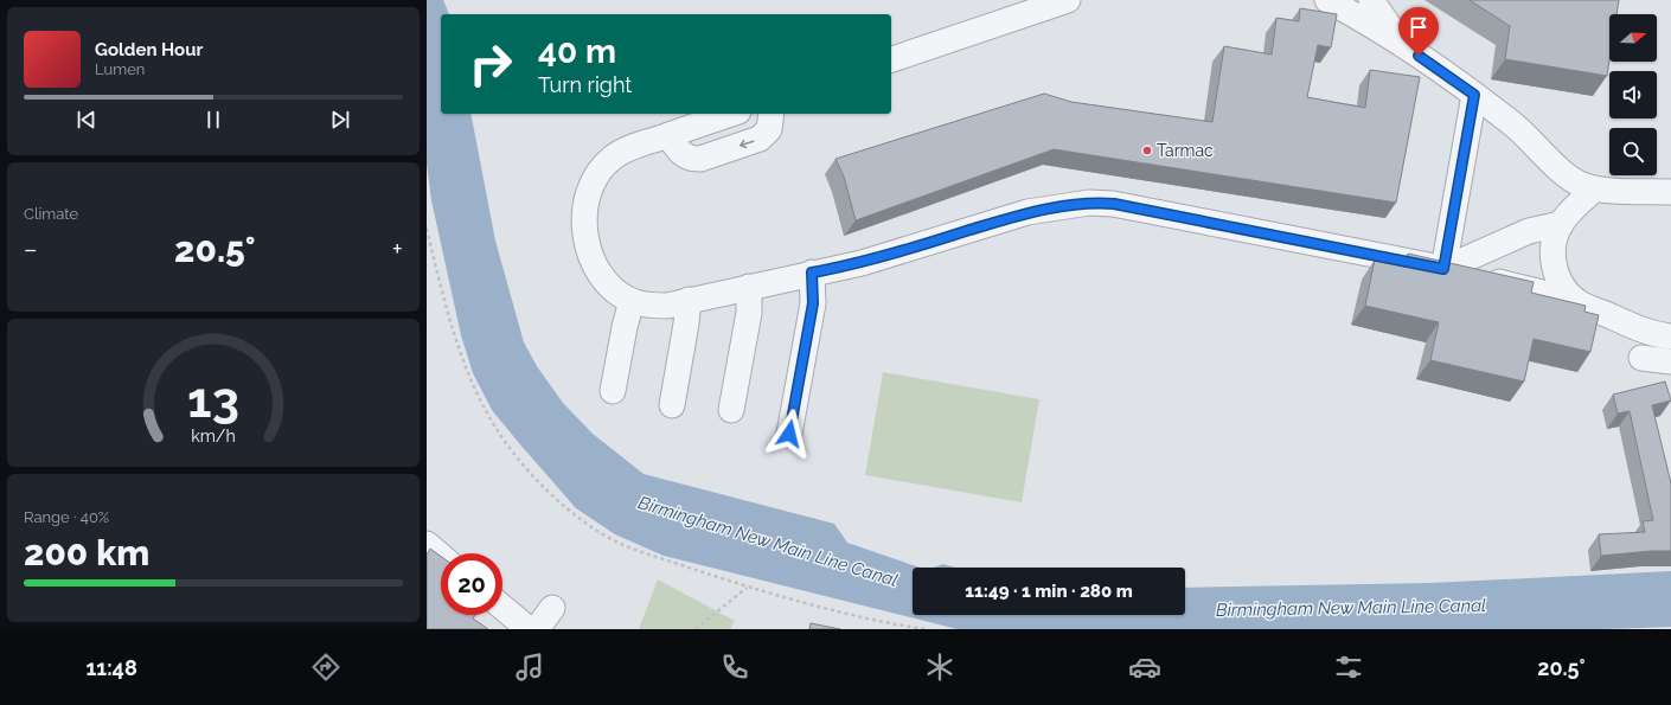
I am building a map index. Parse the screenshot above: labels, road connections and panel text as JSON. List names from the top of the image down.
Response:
{
  "water": ["Birmingham New Main Line Canal"],
  "places": ["Tarmac"],
  "north": "right",
  "page": {
    "turn": ["40 m", "Turn right"],
    "song": ["Golden Hour", "Lumen"],
    "tile": [
      "Climate",
      ["Range · 40%", "200 km"]
    ],
    "heat": ["−", "20.5°", "+"],
    "limit": "20",
    "trip": "11:49 · 1 min · 280 m",
    "tabs": ["11:48", "20.5°"],
    "gauge": ["13", "km/h"]
  }
}
